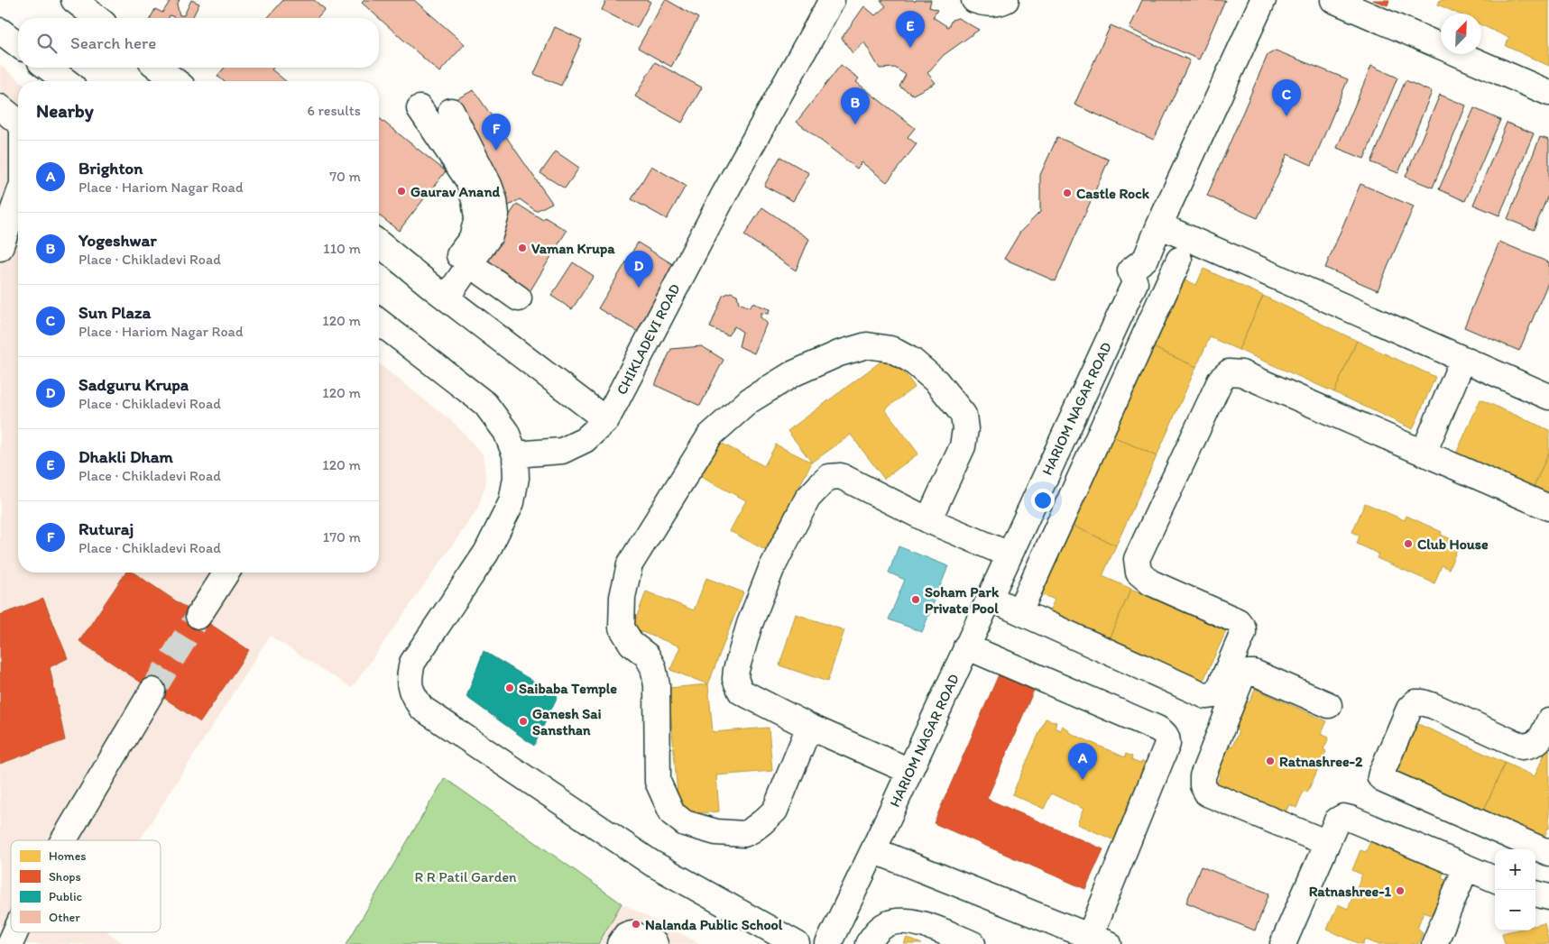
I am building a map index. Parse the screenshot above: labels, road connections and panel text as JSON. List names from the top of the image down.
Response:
{
  "streets": {
    "street": ["CHIKLADEVI ROAD", "HARIOM NAGAR ROAD"]
  },
  "parks": ["R R Patil Garden"],
  "places": [
    "Gaurav Anand",
    "Castle Rock",
    "Vaman Krupa",
    "Club House",
    "Soham Park Private Pool",
    "Saibaba Temple",
    "Ganesh Sai Sansthan",
    "Ratnashree-2",
    "Ratnashree-1",
    "Nalanda Public School"
  ],
  "legend": [
    "Homes",
    "Shops",
    "Public",
    "Other"
  ],
  "north": "top right",
  "page": {
    "pins": [
      "E",
      "C",
      "B",
      "F",
      "D",
      "A"
    ],
    "search": "Search here",
    "heading": ["Nearby", "6 results"],
    "list": [
      {
        "mark": "A",
        "name": "Brighton",
        "note": "Place · Hariom Nagar Road",
        "value": "70 m"
      },
      {
        "mark": "B",
        "name": "Yogeshwar",
        "note": "Place · Chikladevi Road",
        "value": "110 m"
      },
      {
        "mark": "C",
        "name": "Sun Plaza",
        "note": "Place · Hariom Nagar Road",
        "value": "120 m"
      },
      {
        "mark": "D",
        "name": "Sadguru Krupa",
        "note": "Place · Chikladevi Road",
        "value": "120 m"
      },
      {
        "mark": "E",
        "name": "Dhakli Dham",
        "note": "Place · Chikladevi Road",
        "value": "120 m"
      },
      {
        "mark": "F",
        "name": "Ruturaj",
        "note": "Place · Chikladevi Road",
        "value": "170 m"
      }
    ],
    "map_buttons": ["+", "−"]
  }
}
